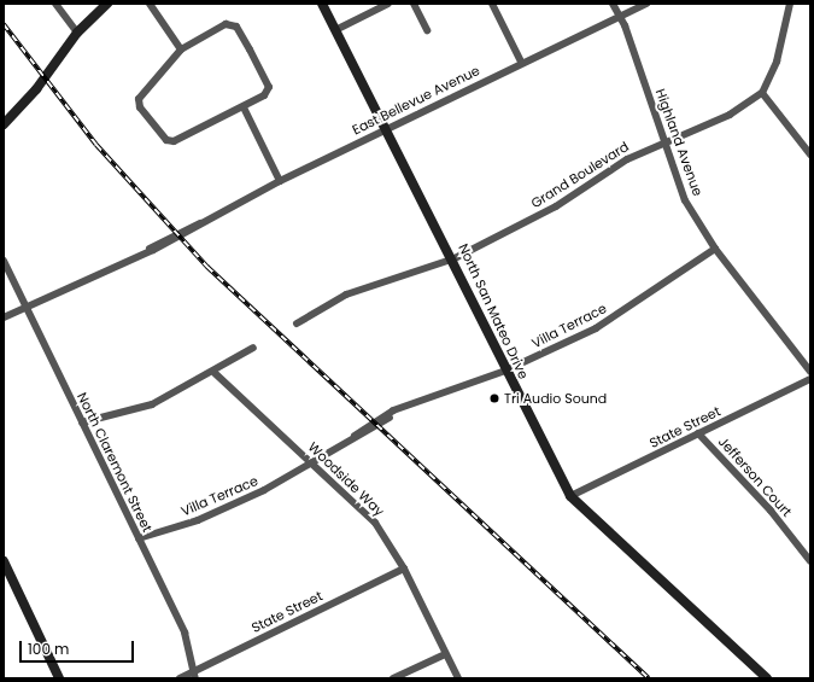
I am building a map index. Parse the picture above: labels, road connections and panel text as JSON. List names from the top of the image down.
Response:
{
  "streets": {
    "main road": ["North San Mateo Drive"],
    "street": [
      "East Bellevue Avenue",
      "Highland Avenue",
      "Grand Boulevard",
      "Villa Terrace",
      "State Street",
      "North Claremont Street",
      "Jefferson Court",
      "Woodside Way"
    ]
  },
  "crossings": [
    ["East Bellevue Avenue", "Highland Avenue"],
    ["East Bellevue Avenue", "North San Mateo Drive"],
    ["East Bellevue Avenue", "North Claremont Street"],
    ["Highland Avenue", "Grand Boulevard"],
    ["Highland Avenue", "Villa Terrace"],
    ["Grand Boulevard", "North San Mateo Drive"],
    ["North San Mateo Drive", "Villa Terrace"],
    ["North San Mateo Drive", "State Street"],
    ["Villa Terrace", "North Claremont Street"],
    ["Villa Terrace", "Woodside Way"],
    ["State Street", "North Claremont Street"],
    ["State Street", "Jefferson Court"],
    ["State Street", "Woodside Way"]
  ],
  "places": ["Tri Audio Sound"],
  "scale_bar": "100 m"
}
